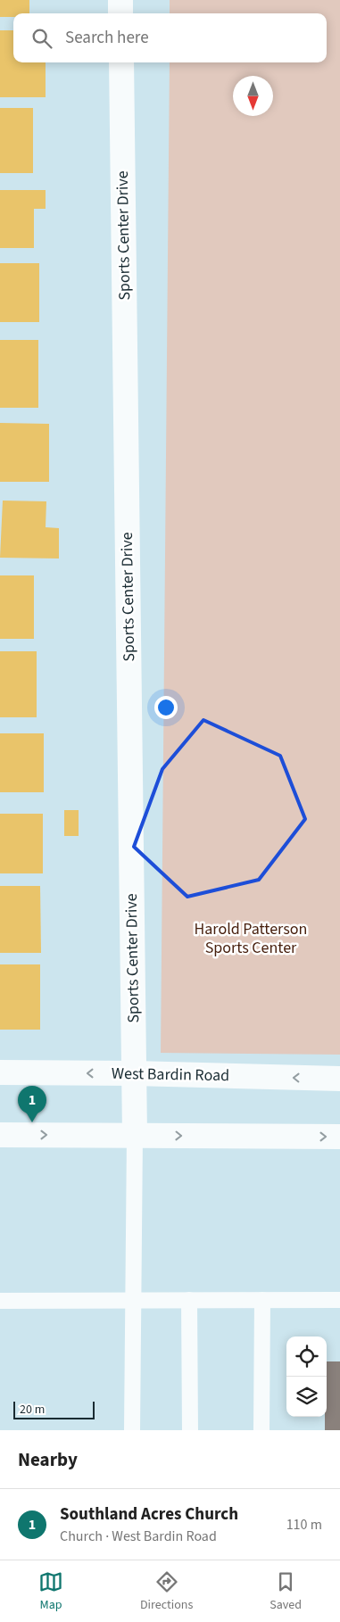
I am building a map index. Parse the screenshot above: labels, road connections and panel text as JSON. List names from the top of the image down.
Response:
{
  "streets": {
    "street": ["Sports Center Drive", "West Bardin Road"]
  },
  "crossings": [
    ["Sports Center Drive", "West Bardin Road"]
  ],
  "parks": ["Harold Patterson Sports Center"],
  "scale_bar": "20 m",
  "north": "bottom",
  "page": {
    "search": "Search here",
    "pins": "1",
    "scale": "20 m",
    "heading": "Nearby",
    "list": [
      {
        "mark": "1",
        "name": "Southland Acres Church",
        "note": "Church · West Bardin Road",
        "value": "110 m"
      }
    ],
    "nav": ["Map", "Directions", "Saved"]
  }
}
